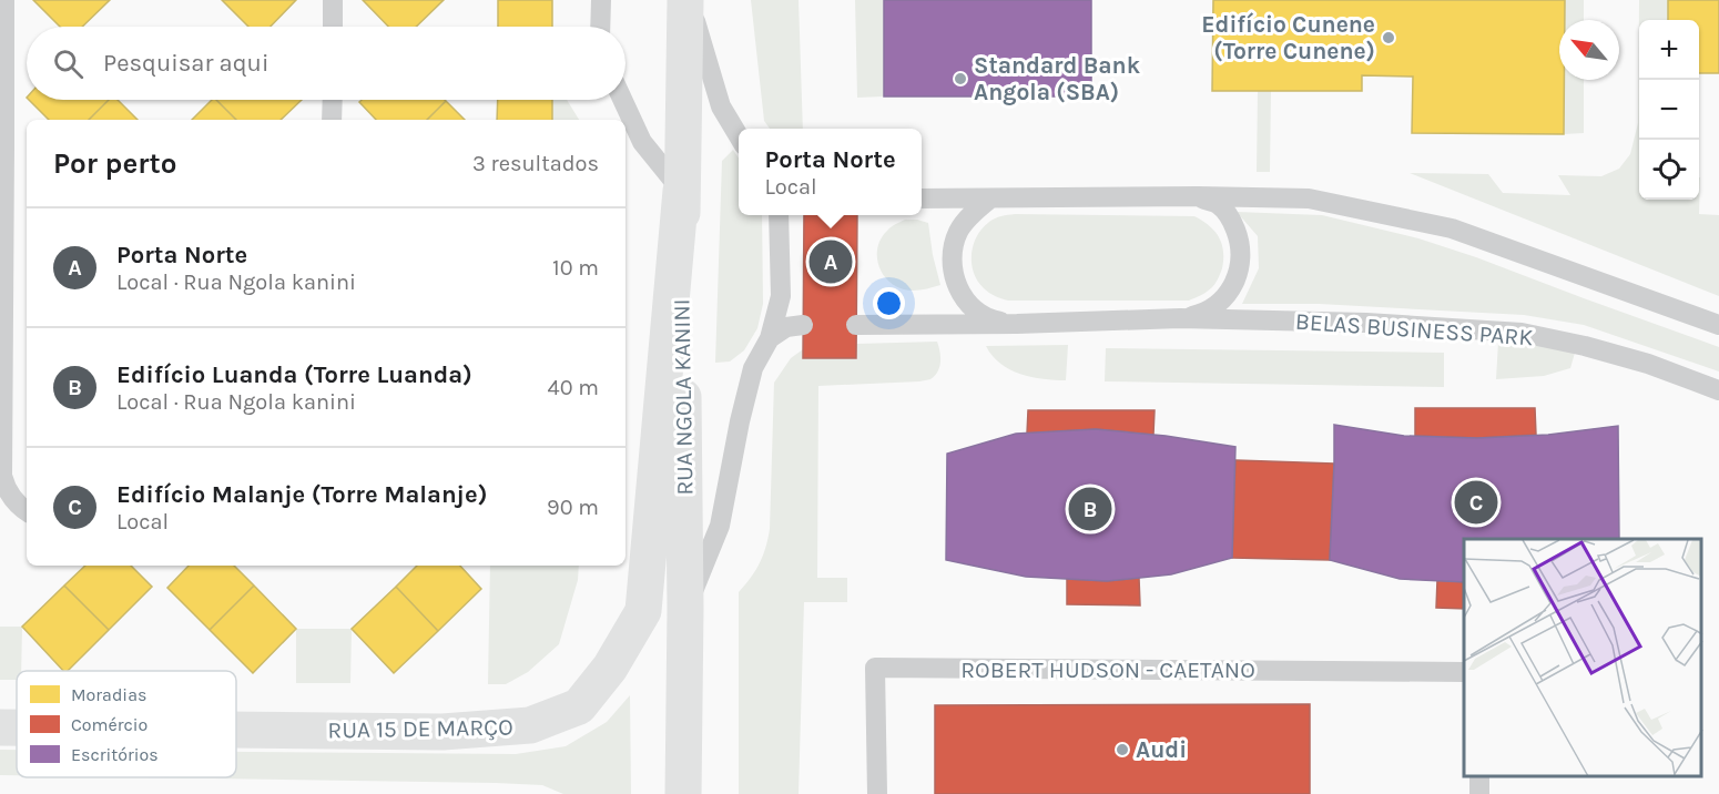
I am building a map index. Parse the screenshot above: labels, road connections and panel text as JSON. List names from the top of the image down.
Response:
{
  "streets": {
    "street": ["RUA NGOLA KANINI", "RUA 15 DE MARÇO"],
    "lane": ["BELAS BUSINESS PARK", "ROBERT HUDSON - CAETANO"]
  },
  "crossings": [
    ["RUA NGOLA KANINI", "RUA 15 DE MARÇO"]
  ],
  "places": ["Edifício Cunene (Torre Cunene)", "Standard Bank Angola (SBA)", "Audi"],
  "legend": ["Moradias", "Comércio", "Escritórios"],
  "north": "top left",
  "page": {
    "map_buttons": ["+", "−"],
    "search": "Pesquisar aqui",
    "heading": ["Por perto", "3 resultados"],
    "popup": ["Porta Norte", "Local"],
    "list": [
      {
        "mark": "A",
        "name": "Porta Norte",
        "note": "Local · Rua Ngola kanini",
        "value": "10 m"
      },
      {
        "mark": "B",
        "name": "Edifício Luanda (Torre Luanda)",
        "note": "Local · Rua Ngola kanini",
        "value": "40 m"
      },
      {
        "mark": "C",
        "name": "Edifício Malanje (Torre Malanje)",
        "note": "Local",
        "value": "90 m"
      }
    ],
    "pins": ["A", "C", "B"]
  }
}
